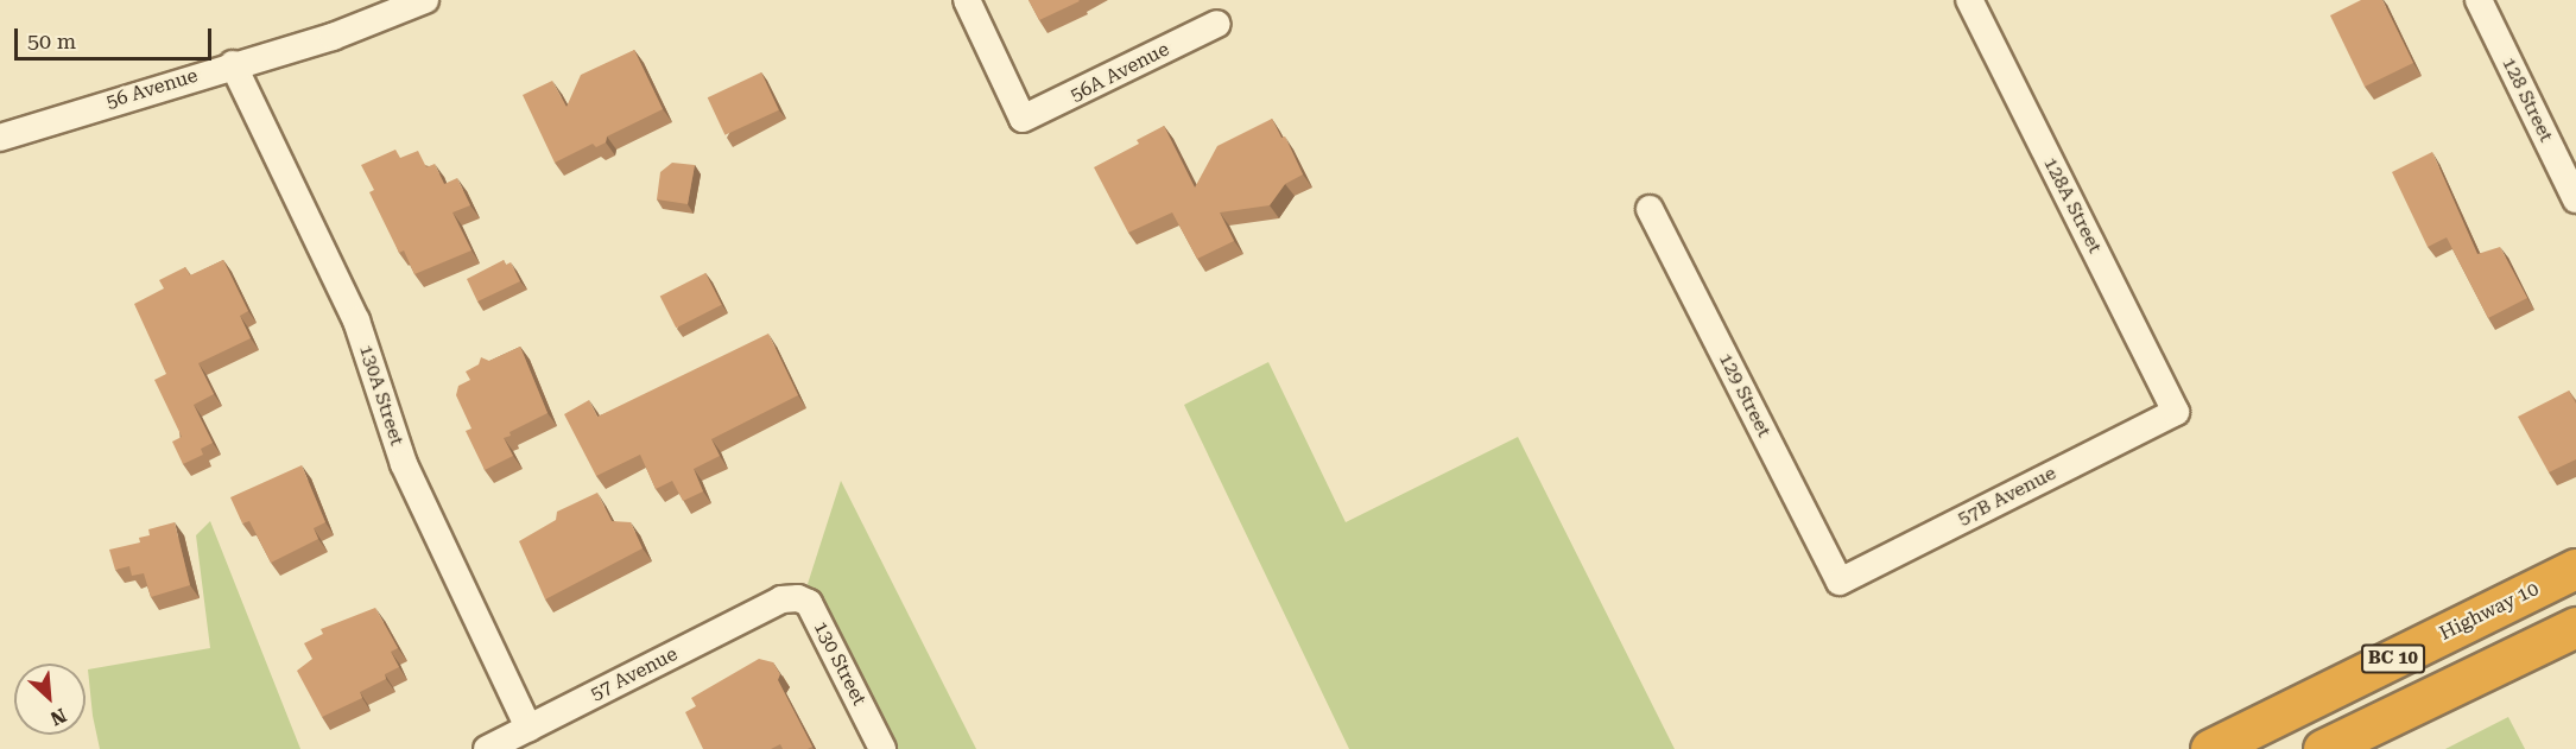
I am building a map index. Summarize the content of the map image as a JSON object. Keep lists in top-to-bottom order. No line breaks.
{"streets":{"highway":["Highway 10","BC 10"],"street":["56A Avenue","56 Avenue","128 Street","128A Street","130A Street","129 Street","57B Avenue","130 Street","57 Avenue"]},"crossings":[["56 Avenue","130A Street"],["128A Street","57B Avenue"],["130A Street","57 Avenue"],["129 Street","57B Avenue"],["130 Street","57 Avenue"]],"scale_bar":"50 m","north":"bottom right"}
